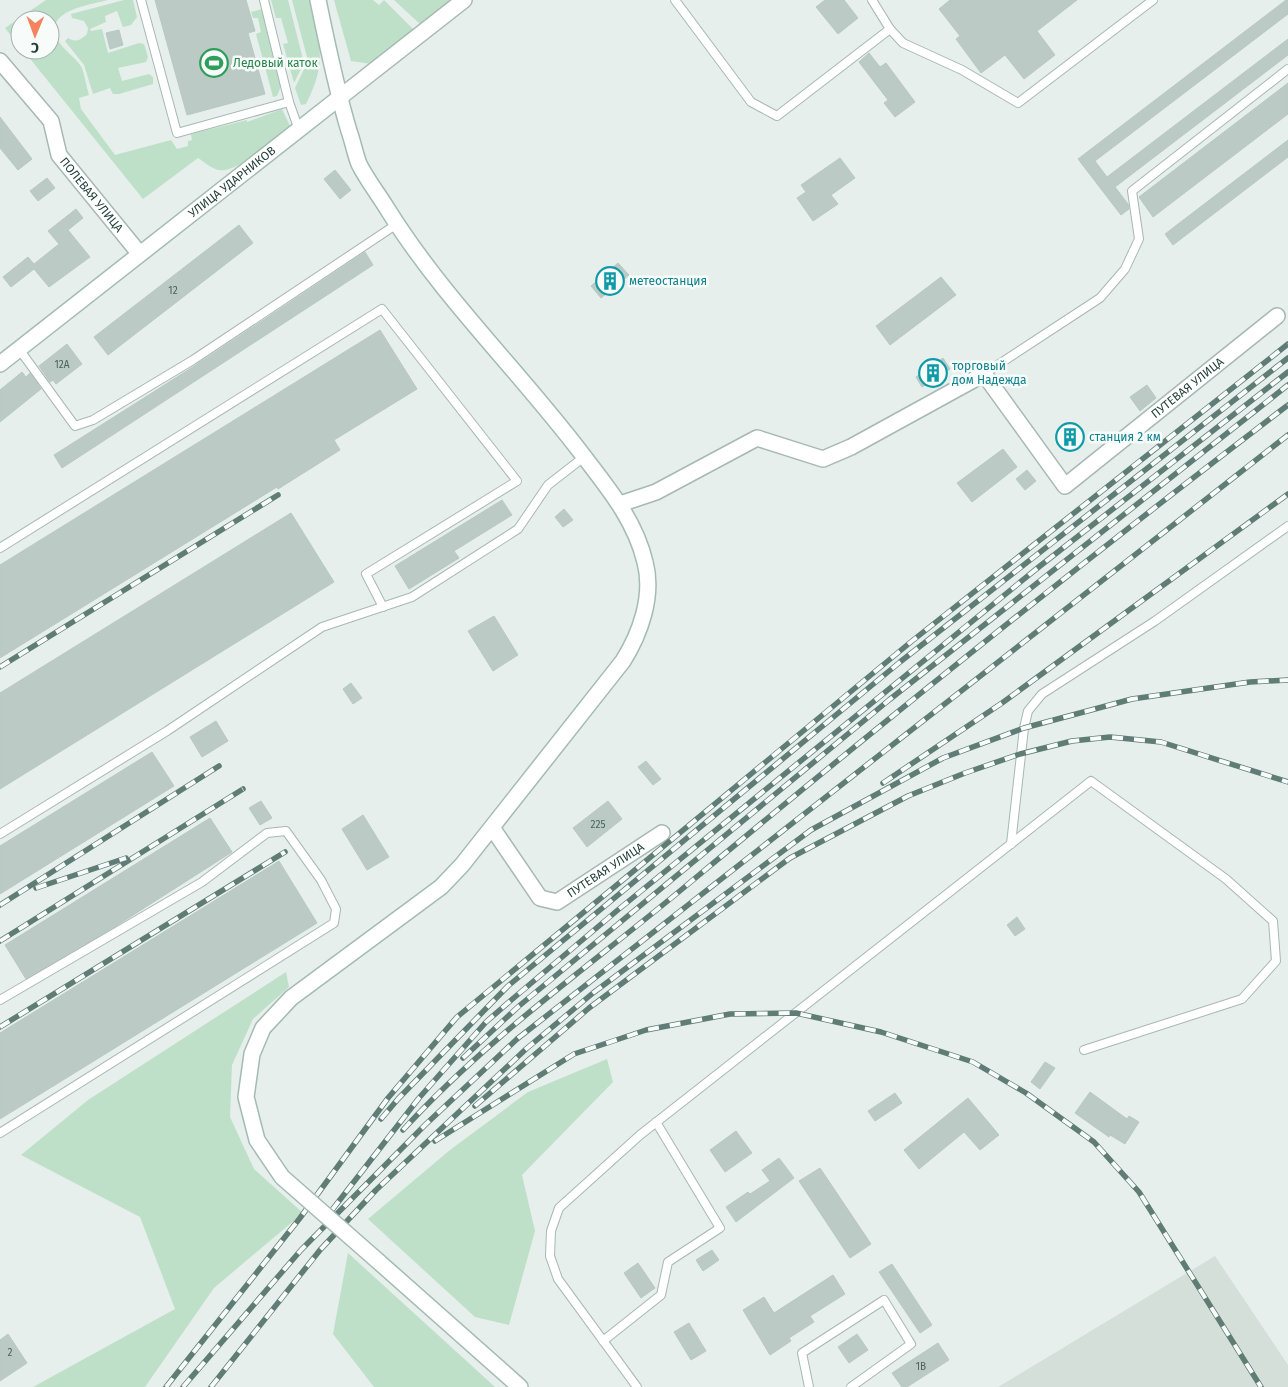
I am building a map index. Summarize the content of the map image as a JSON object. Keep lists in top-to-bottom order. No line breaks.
{"streets":{"main road":["УЛИЦА УДАРНИКОВ","ПОЛЕВАЯ УЛИЦА","ПУТЕВАЯ УЛИЦА"]},"crossings":[["УЛИЦА УДАРНИКОВ","ПОЛЕВАЯ УЛИЦА"]],"places":{"sports":["Ледовый каток"],"building":["метеостанция","торговый дом Надежда","станция 2 км"]},"house_numbers":["12","12А","225","2","1В"],"north":"bottom"}
